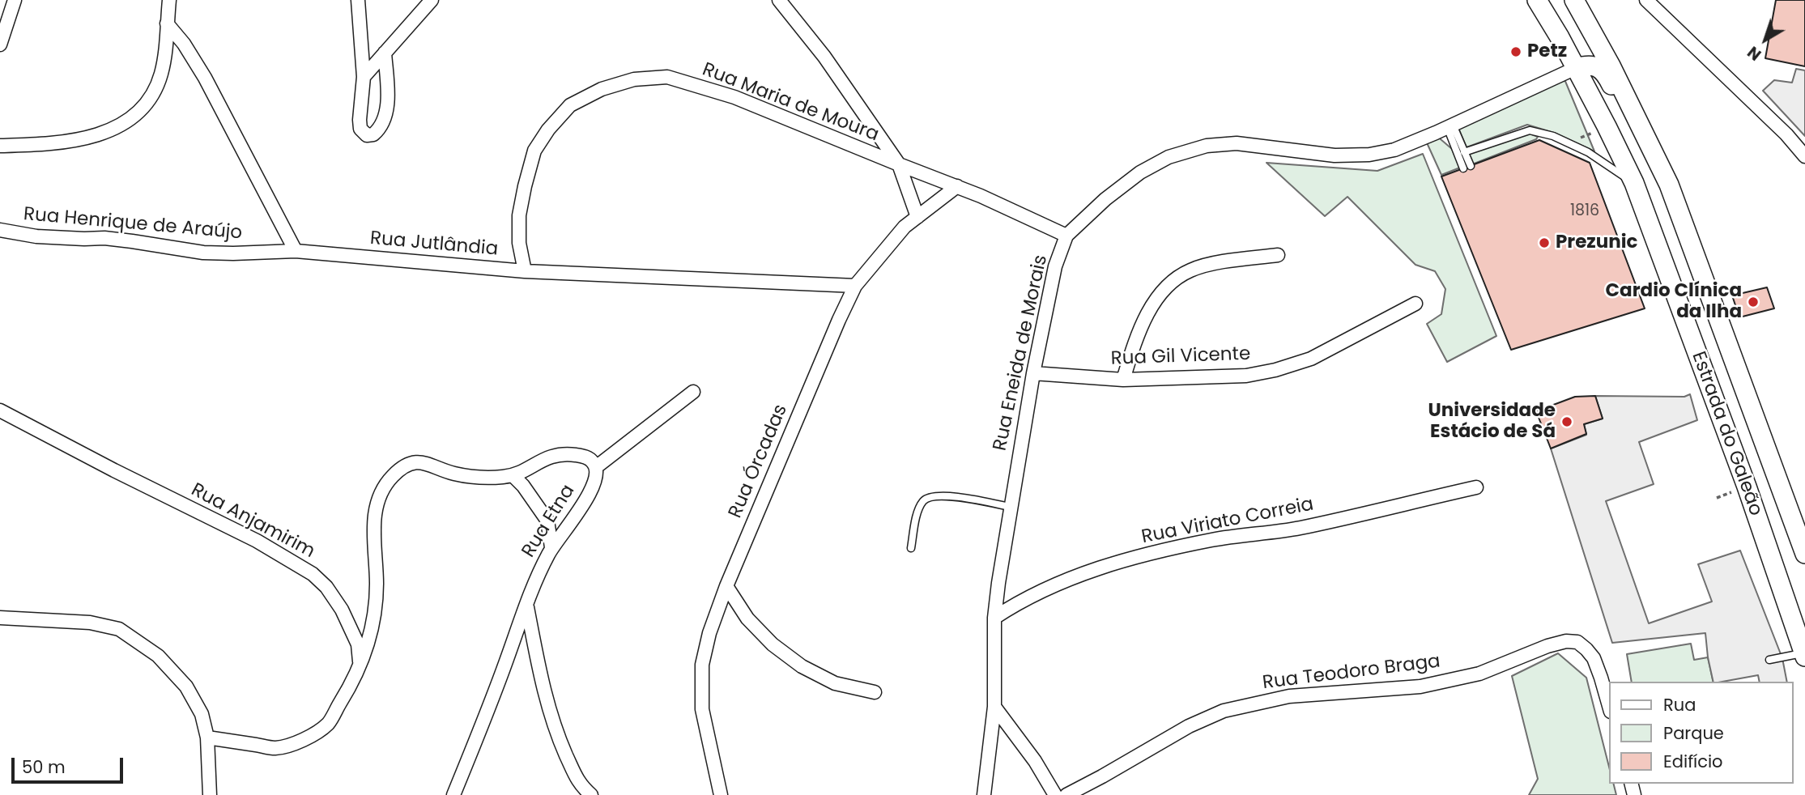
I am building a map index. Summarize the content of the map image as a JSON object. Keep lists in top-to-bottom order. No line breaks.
{"streets":{"main road":["Estrada do Galeão"],"street":["Rua Maria de Moura","Rua Henrique de Araújo","Rua Jutlândia","Rua Eneida de Morais","Rua Gil Vicente","Rua Órcadas","Rua Anjamirim","Rua Etna","Rua Viriato Correia","Rua Teodoro Braga"]},"crossings":[["Rua Maria de Moura","Rua Jutlândia"],["Rua Maria de Moura","Rua Eneida de Morais"],["Rua Maria de Moura","Rua Órcadas"],["Rua Henrique de Araújo","Rua Jutlândia"],["Rua Jutlândia","Rua Órcadas"],["Rua Eneida de Morais","Rua Gil Vicente"],["Rua Eneida de Morais","Estrada do Galeão"],["Rua Eneida de Morais","Rua Viriato Correia"],["Rua Anjamirim","Rua Etna"]],"places":["Petz","Prezunic","Cardio Clínica da Ilha","Universidade Estácio de Sá"],"house_numbers":["1816"],"legend":["Rua","Parque","Edifício"],"scale_bar":"50 m","north":"bottom left"}
